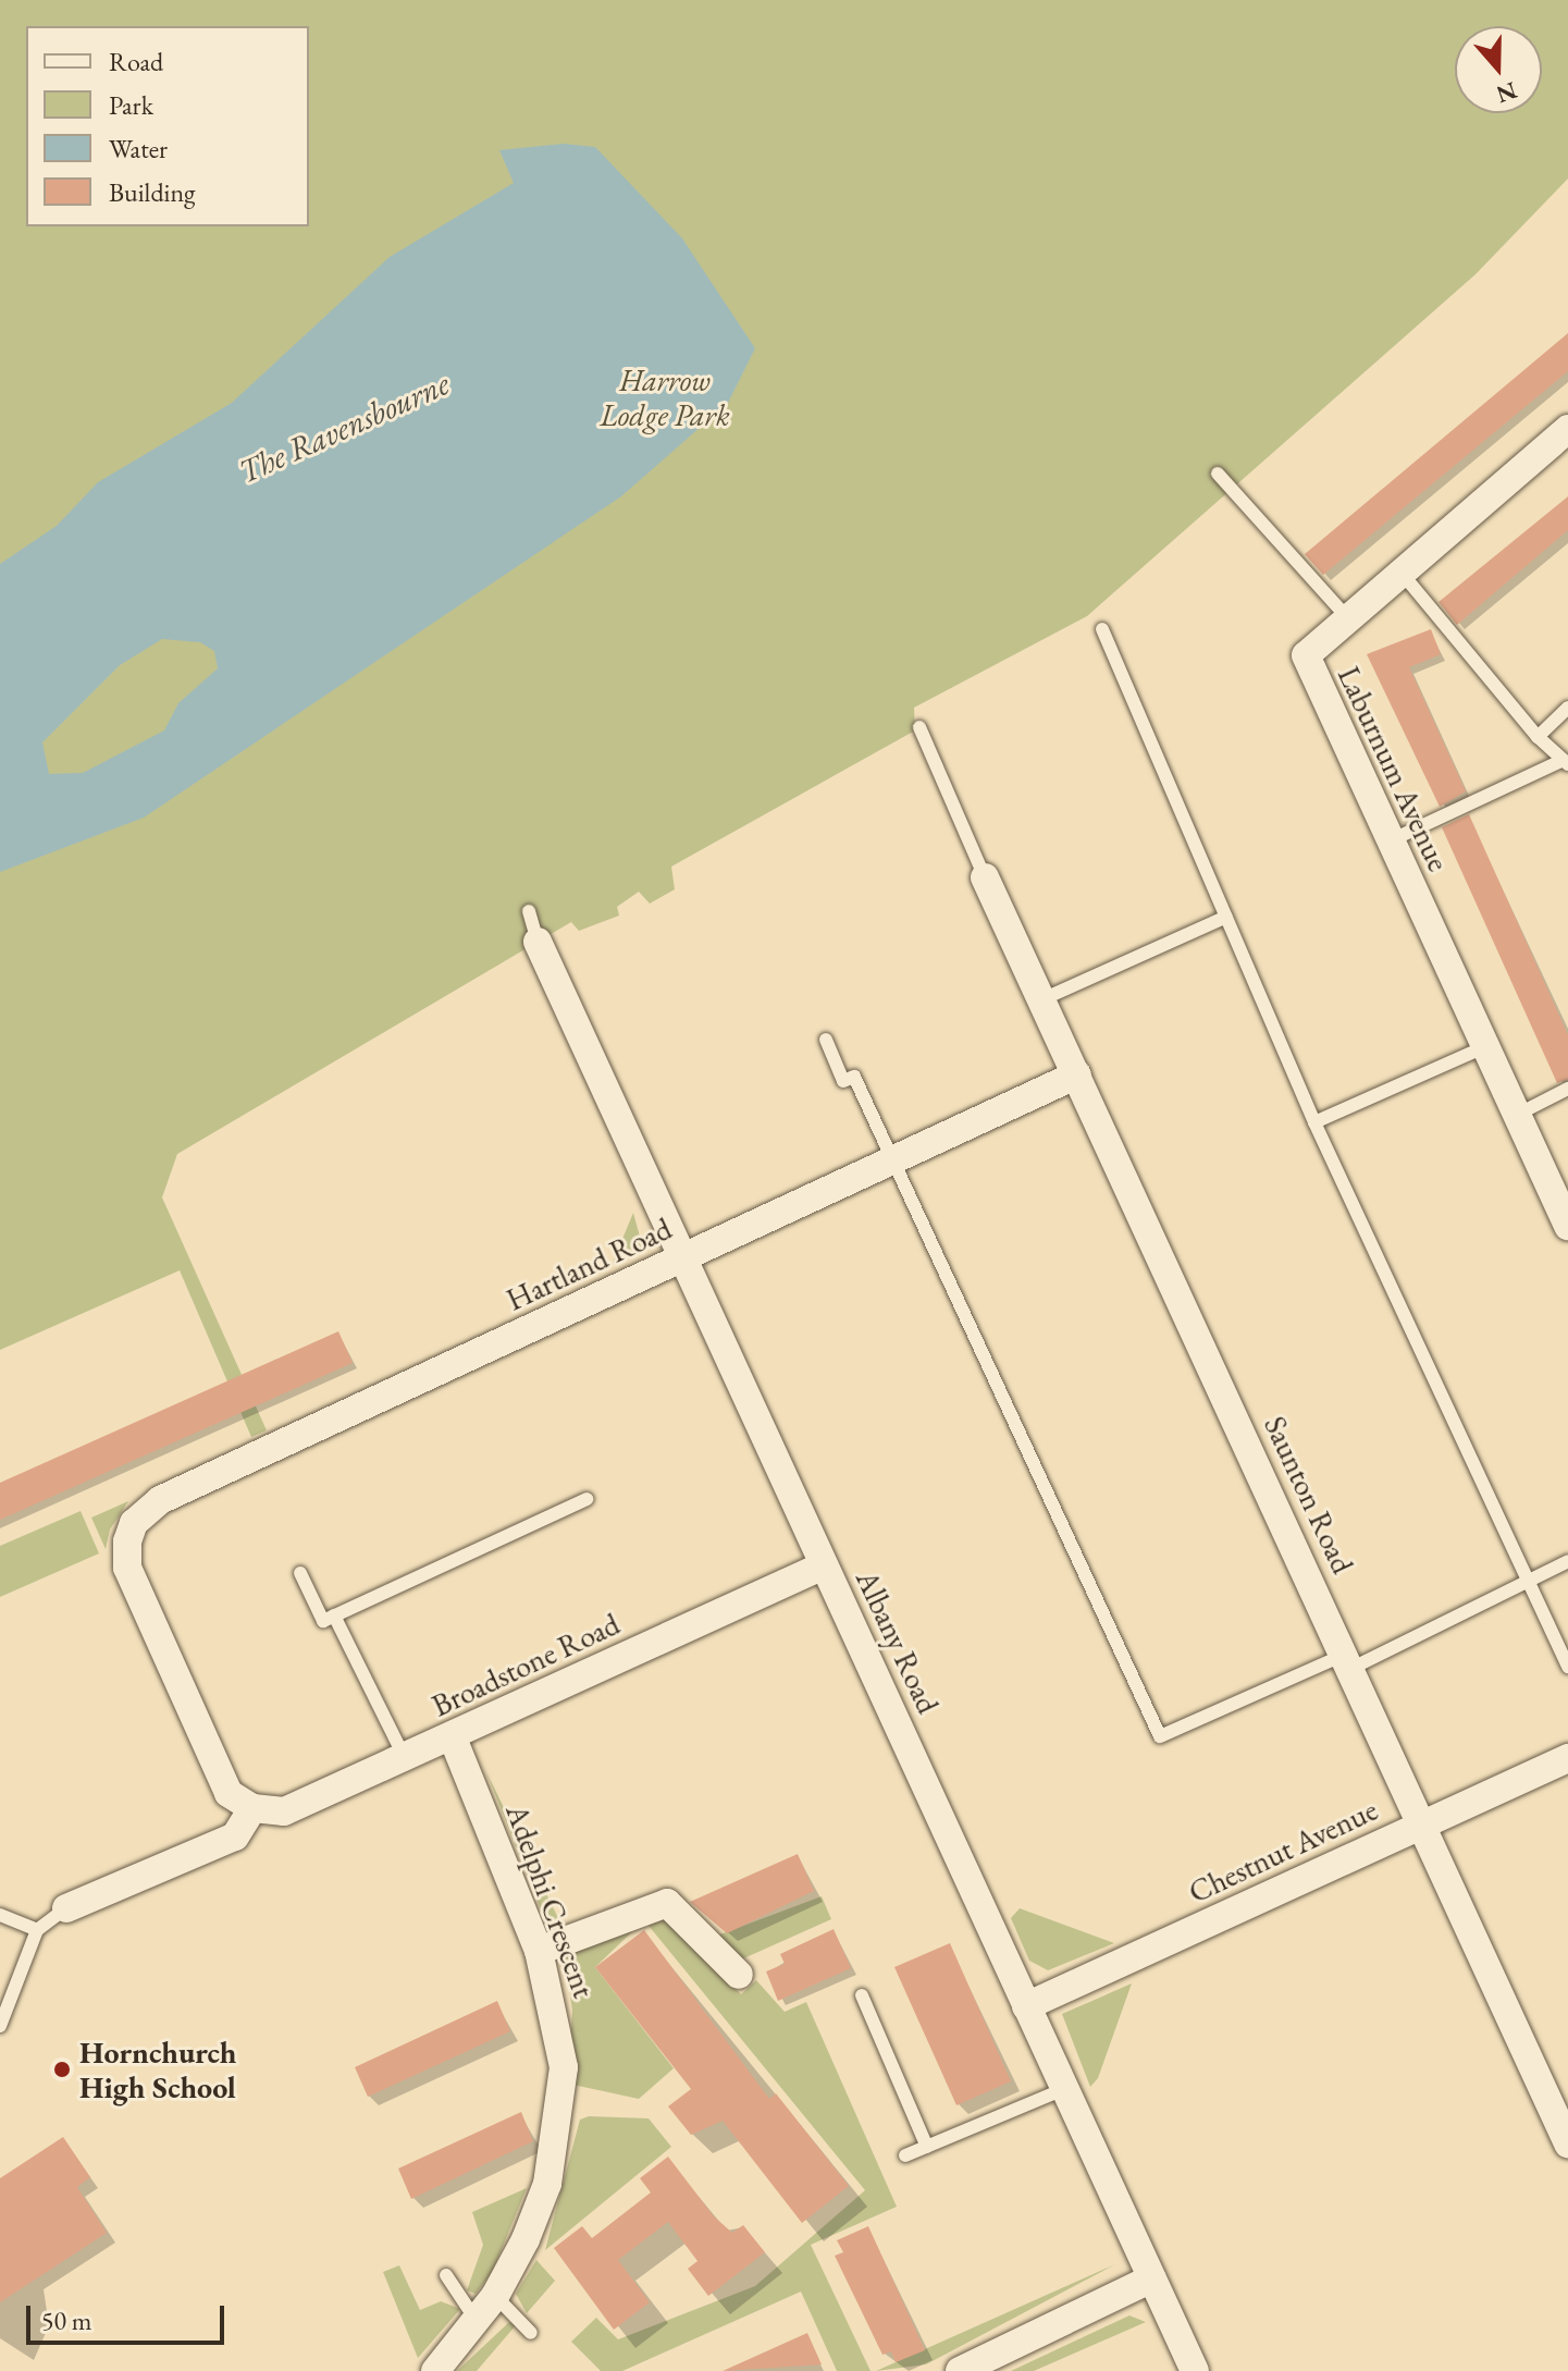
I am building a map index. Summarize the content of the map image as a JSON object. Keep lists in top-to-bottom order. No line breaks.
{"streets":{"street":["Laburnum Avenue","Hartland Road","Saunton Road","Albany Road","Broadstone Road","Chestnut Avenue","Adelphi Crescent"]},"crossings":[["Hartland Road","Saunton Road"],["Hartland Road","Albany Road"],["Hartland Road","Broadstone Road"],["Saunton Road","Chestnut Avenue"],["Albany Road","Broadstone Road"],["Albany Road","Chestnut Avenue"],["Broadstone Road","Adelphi Crescent"]],"water":["The Ravensbourne"],"parks":["Harrow Lodge Park"],"places":["Hornchurch High School"],"legend":["Road","Park","Water","Building"],"scale_bar":"50 m","north":"bottom"}
